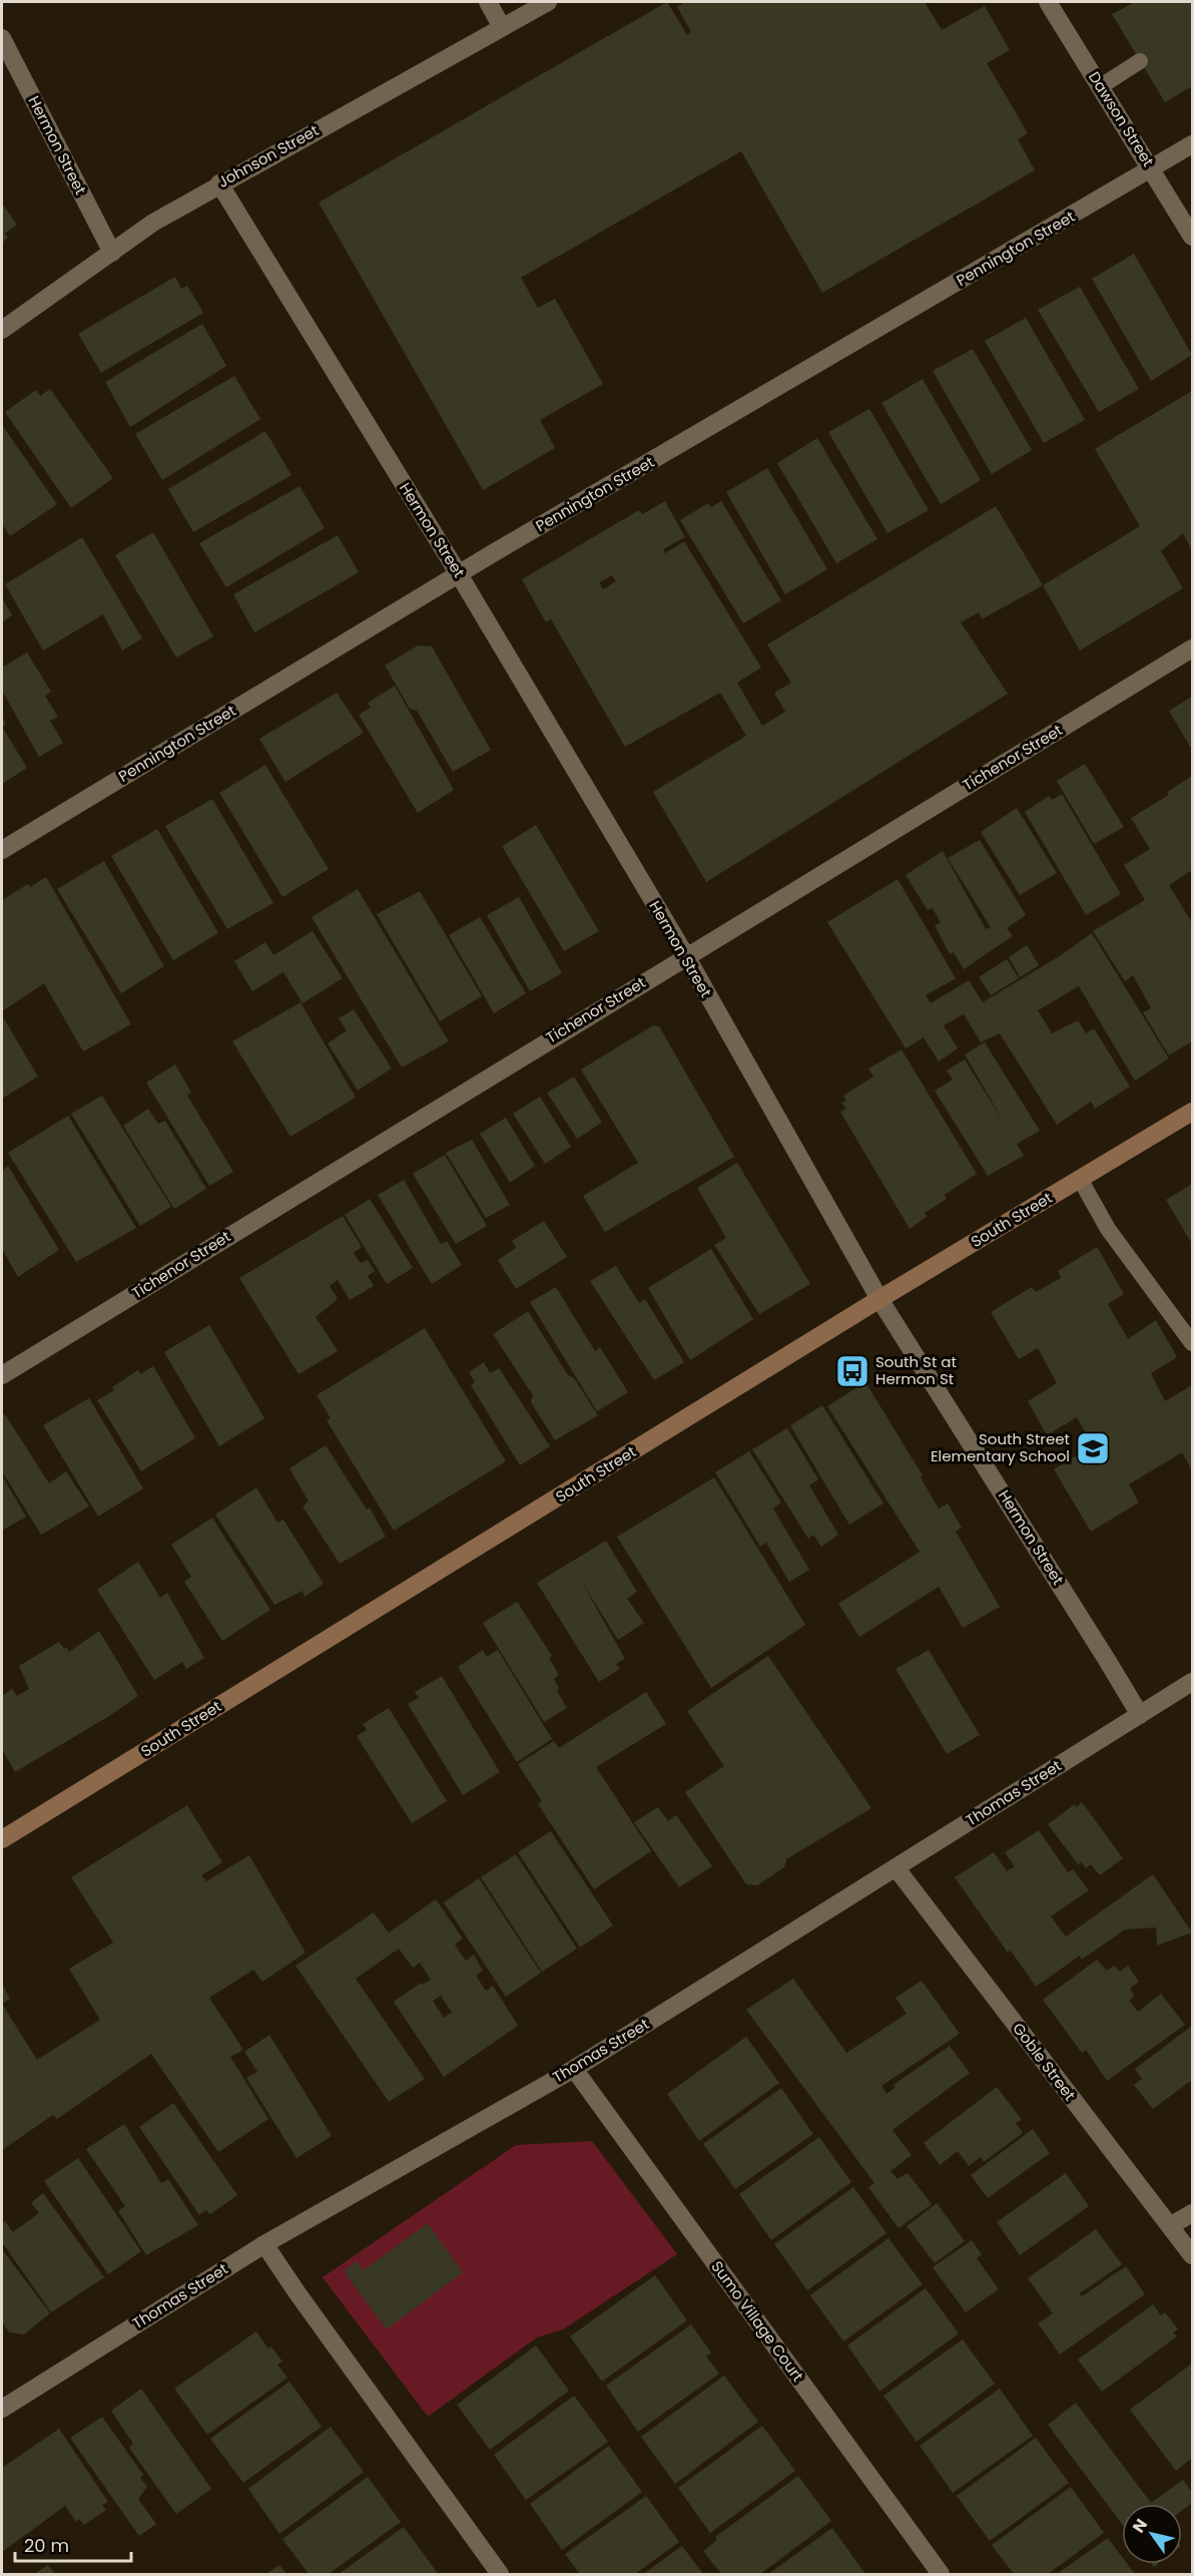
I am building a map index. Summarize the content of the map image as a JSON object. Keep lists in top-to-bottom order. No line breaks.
{"streets":{"main road":["South Street"],"street":["Dawson Street","Hermon Street","Johnson Street","Pennington Street","Tichenor Street","Thomas Street","Goble Street","Sumo Village Court"]},"crossings":[["Dawson Street","Pennington Street"],["Hermon Street","Johnson Street"],["Hermon Street","Pennington Street"],["Hermon Street","Tichenor Street"],["Hermon Street","South Street"],["Hermon Street","Thomas Street"],["Thomas Street","Goble Street"],["Thomas Street","Sumo Village Court"]],"places":{"bus stop":["South St at Hermon St"],"school or university":["South Street Elementary School"]},"scale_bar":"20 m","north":"top left"}
